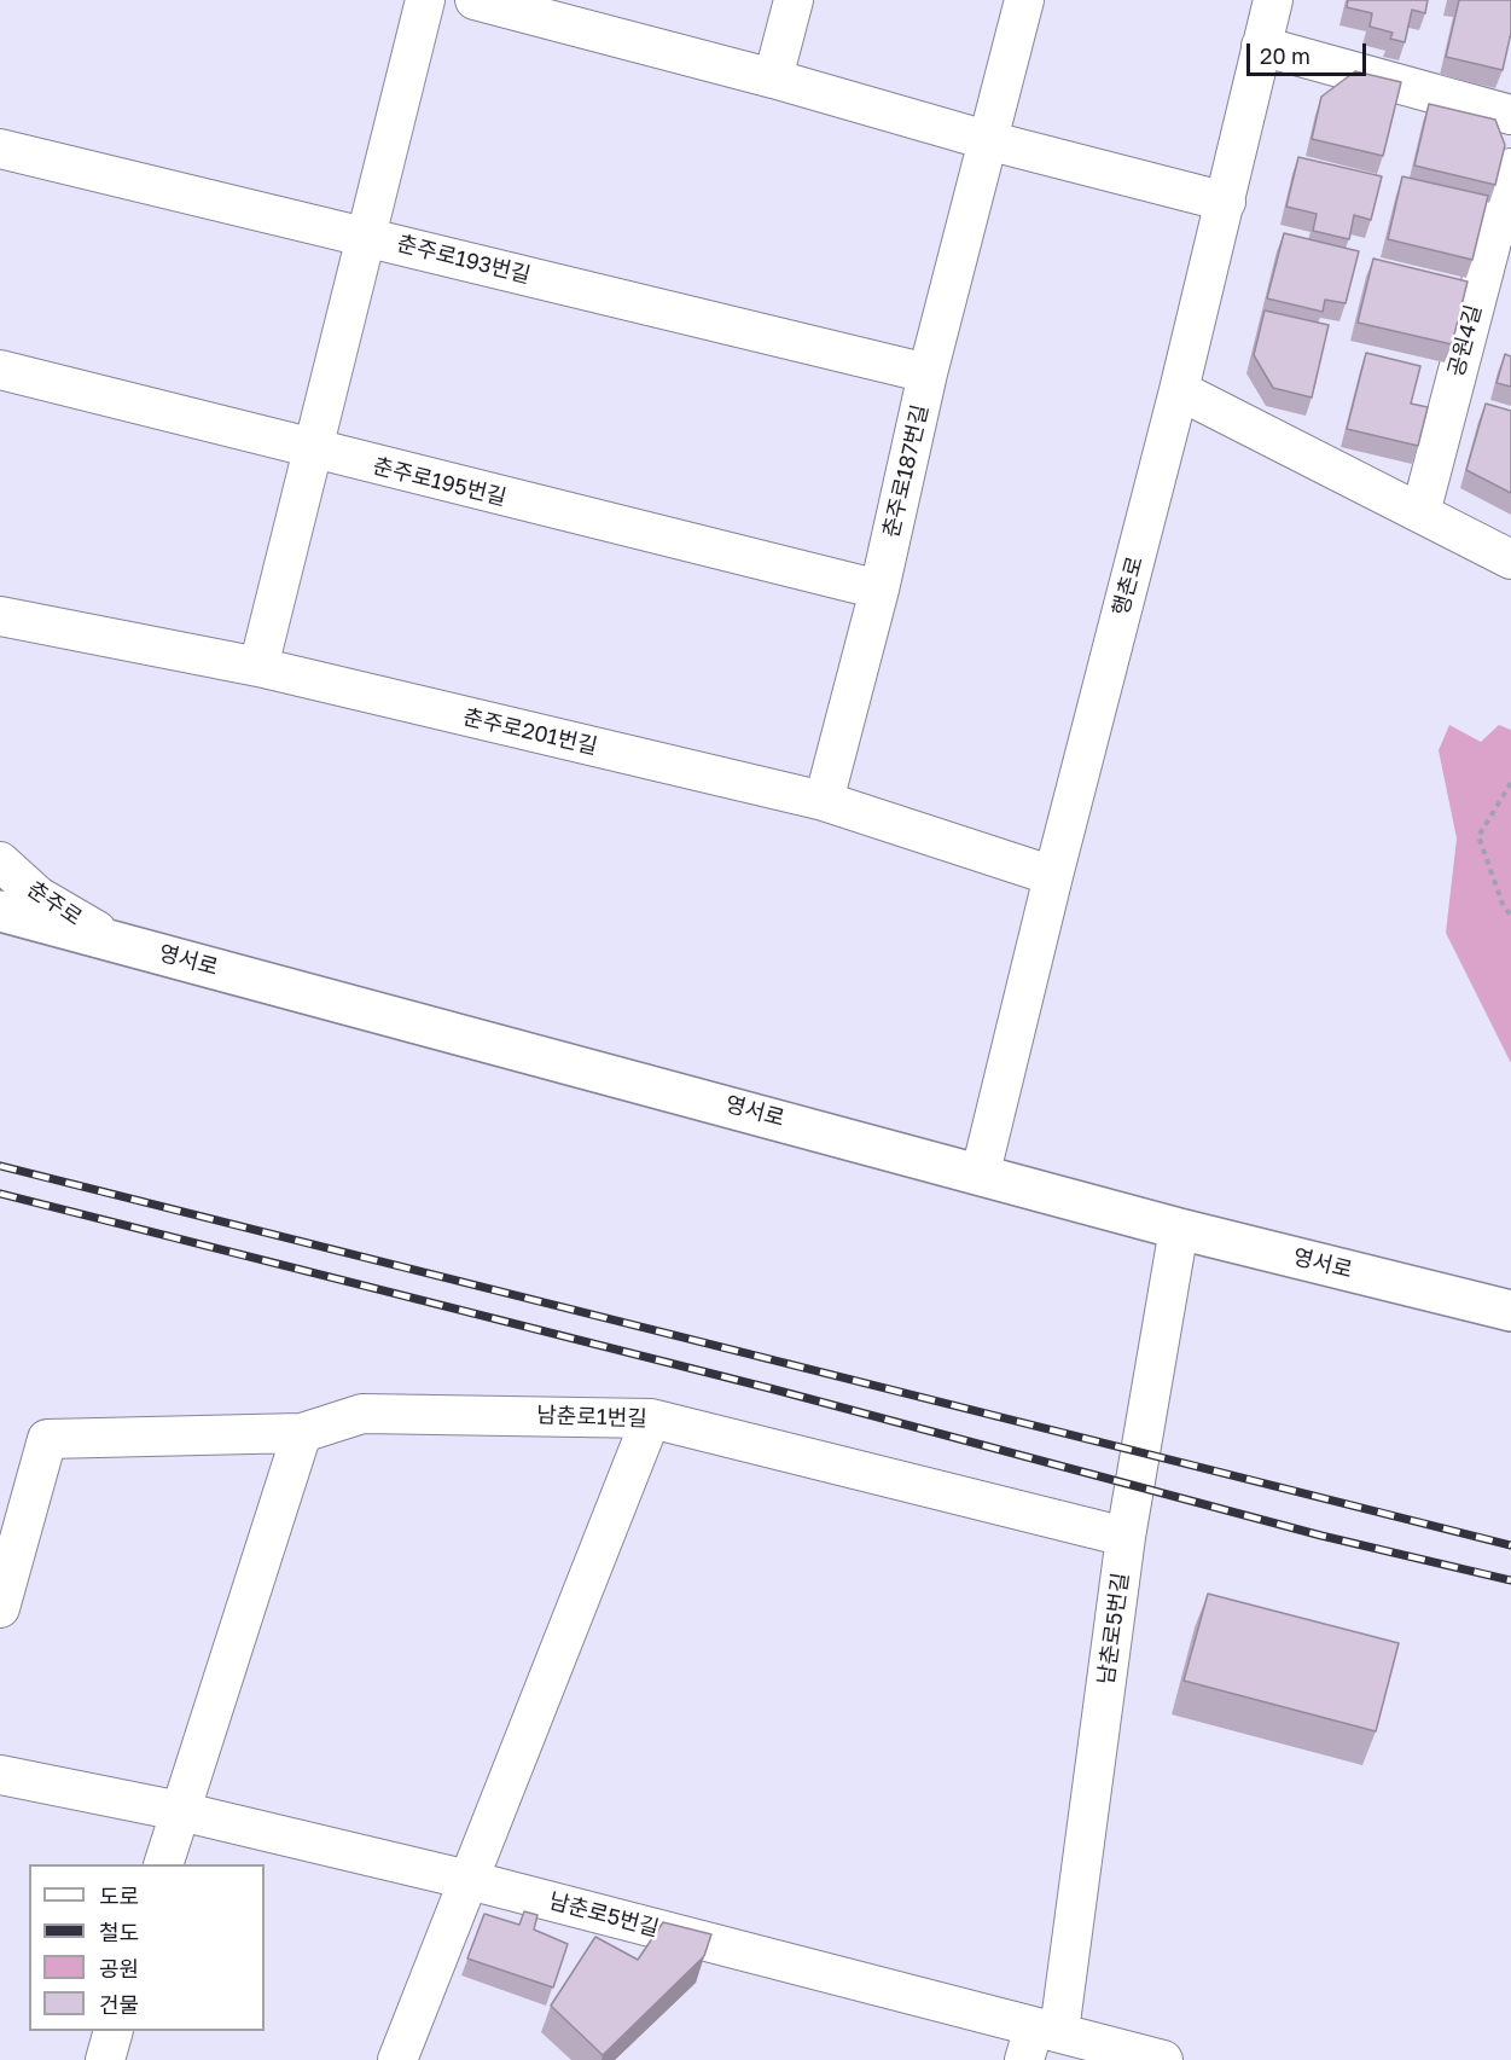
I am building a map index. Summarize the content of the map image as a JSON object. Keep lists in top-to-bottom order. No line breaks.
{"streets":{"street":["춘주로193번길","공원4길","춘주로187번길","춘주로195번길","행촌로","춘주로201번길","춘주로","영서로","남춘로1번길","남춘로5번길"]},"crossings":[["춘주로193번길","춘주로187번길"],["춘주로187번길","춘주로195번길"],["춘주로187번길","춘주로201번길"],["행촌로","춘주로201번길"],["행촌로","영서로"],["춘주로","영서로"],["영서로","남춘로5번길"],["남춘로1번길","남춘로5번길"]],"legend":["도로","철도","공원","건물"],"scale_bar":"20 m"}
